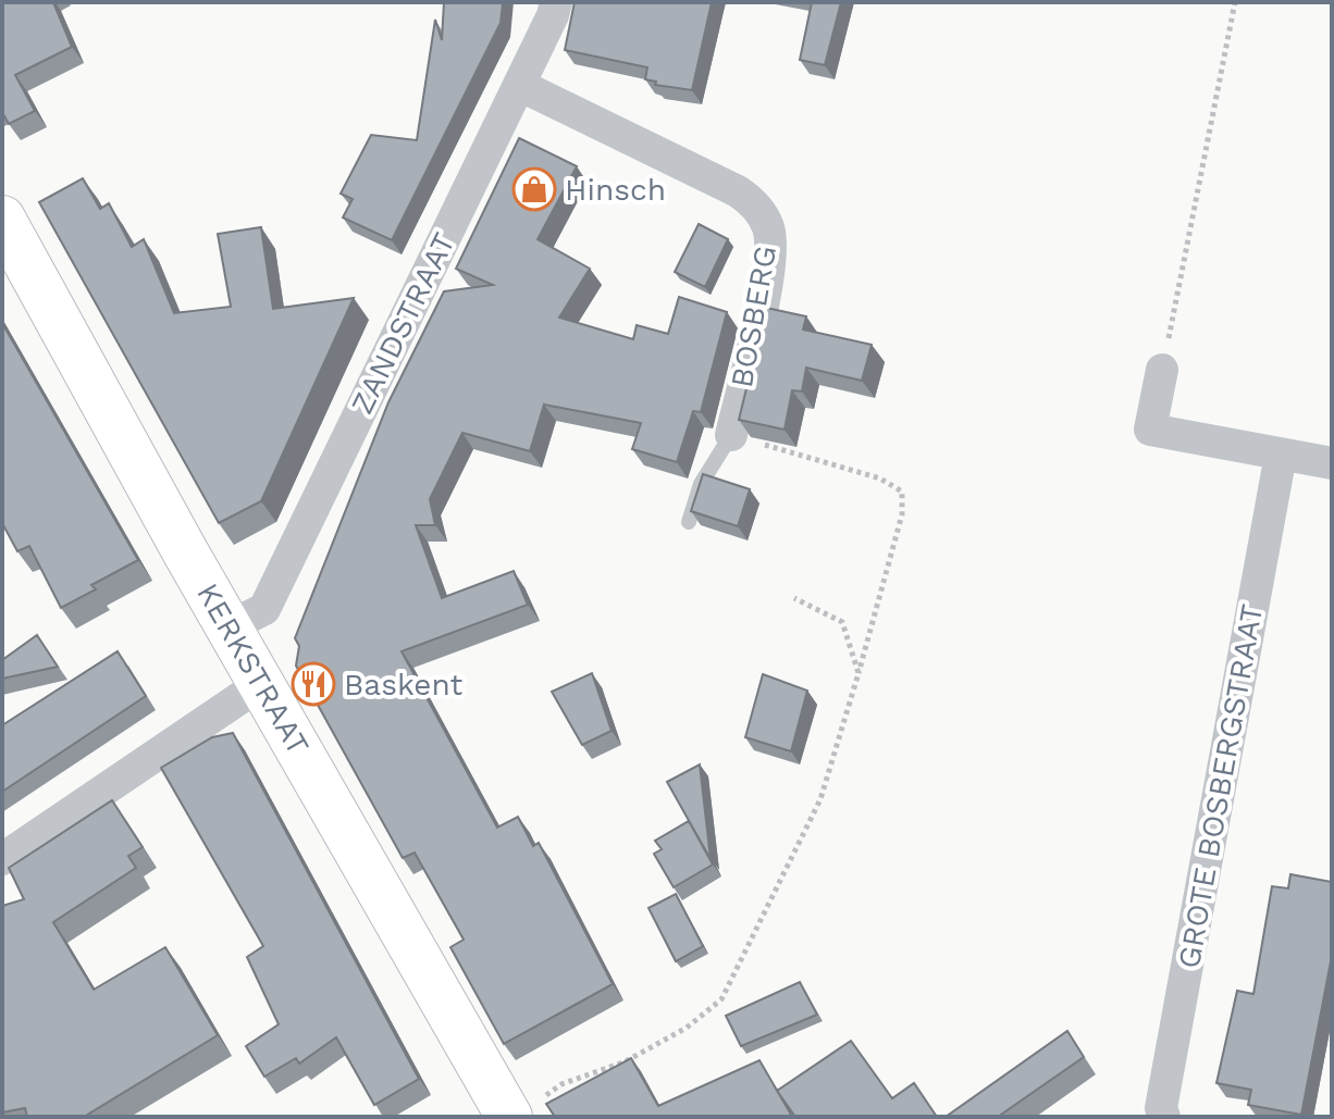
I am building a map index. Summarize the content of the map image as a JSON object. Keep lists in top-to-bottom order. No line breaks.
{"streets":{"main road":["KERKSTRAAT"],"street":["BOSBERG","ZANDSTRAAT","GROTE BOSBERGSTRAAT"]},"crossings":[["BOSBERG","ZANDSTRAAT"],["ZANDSTRAAT","KERKSTRAAT"]],"places":{"shop":["Hinsch"],"restaurant":["Baskent"]}}
